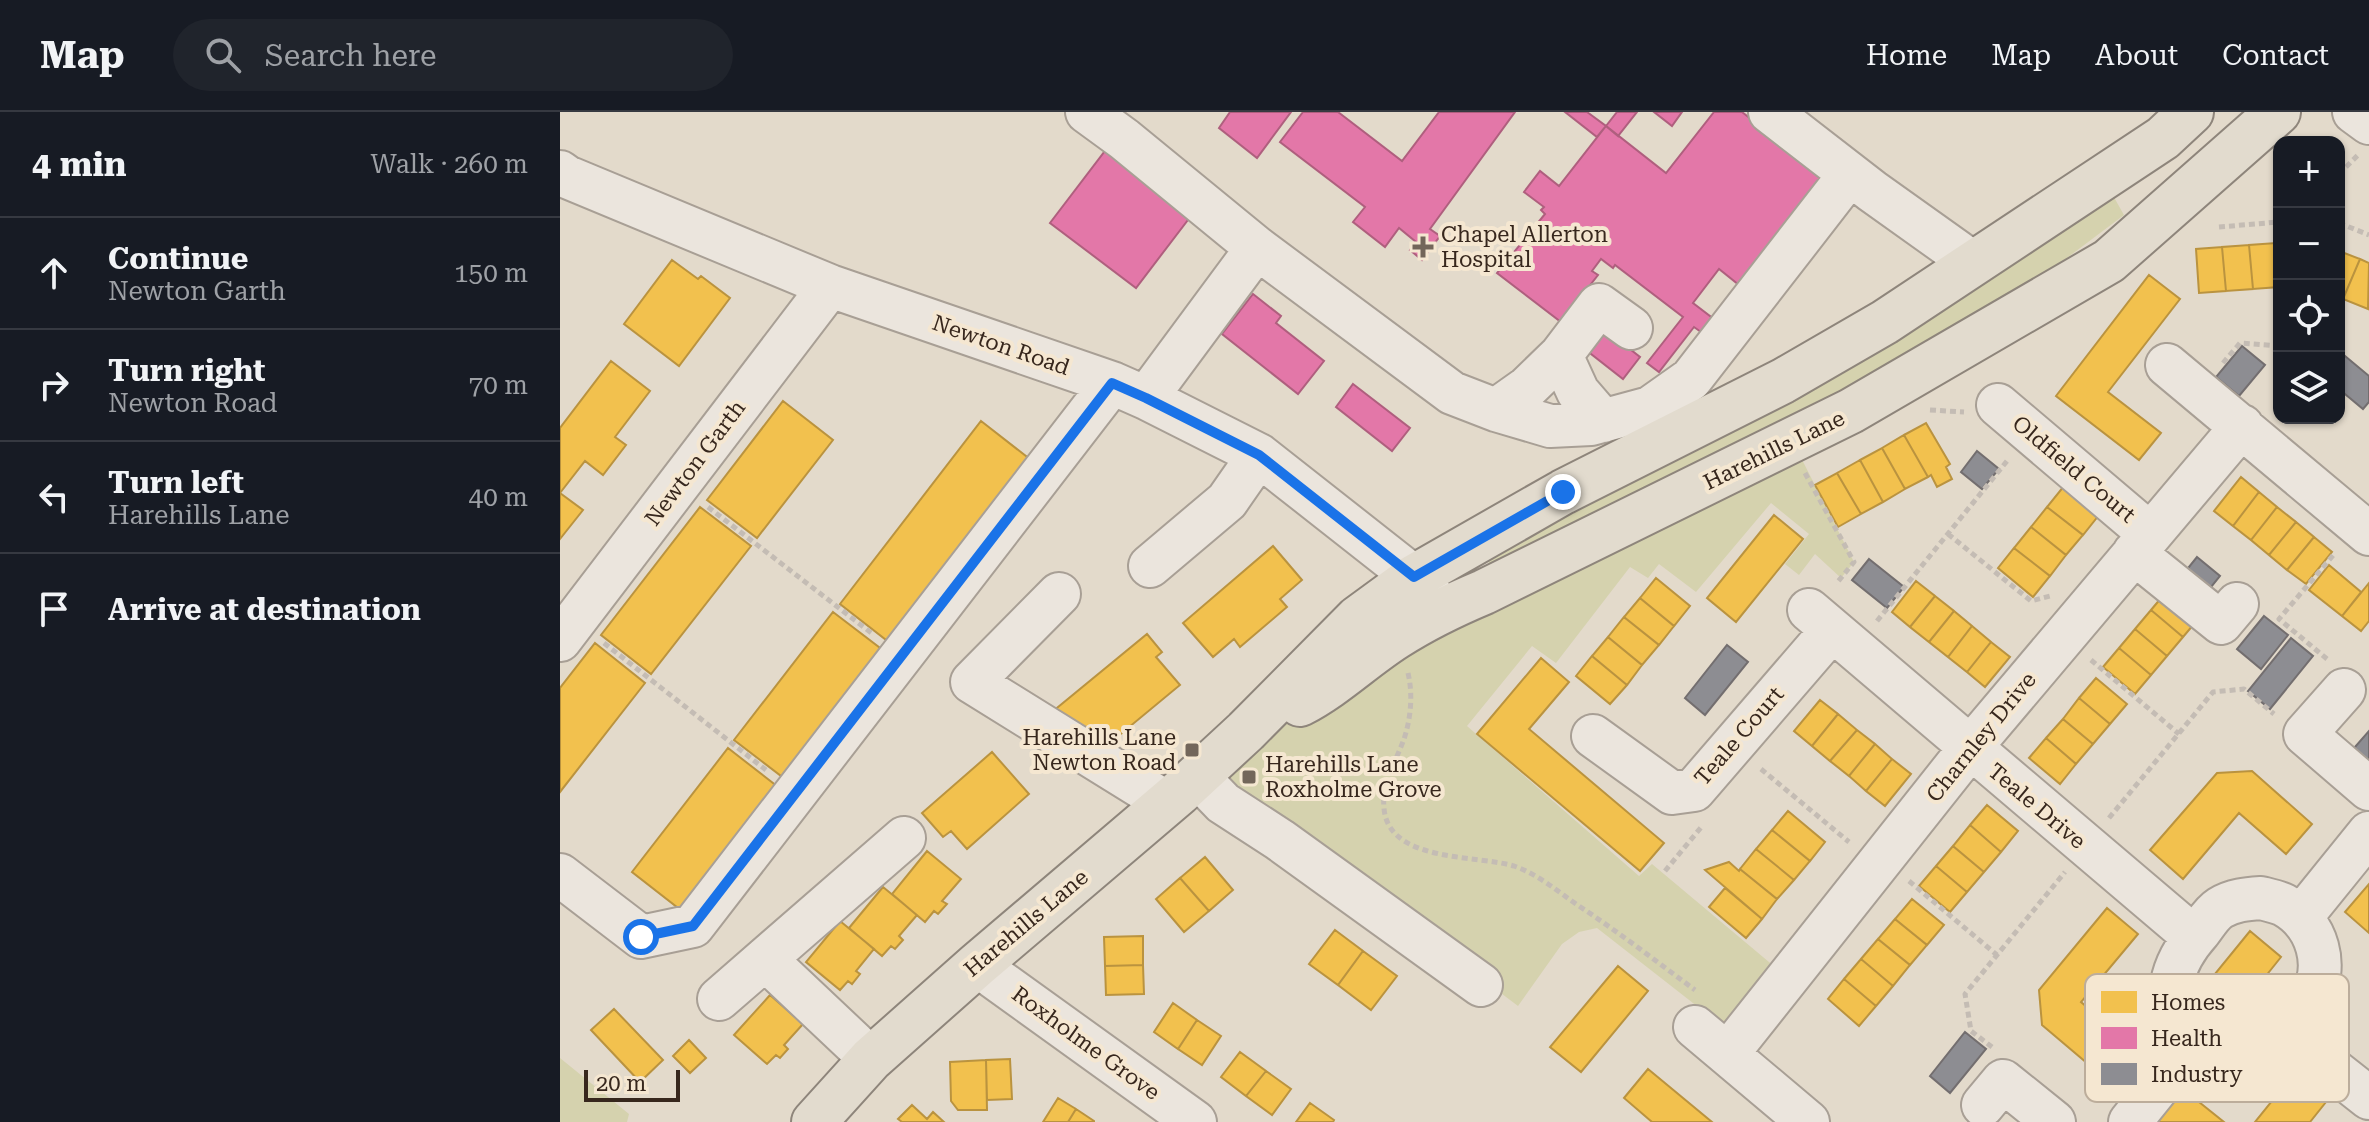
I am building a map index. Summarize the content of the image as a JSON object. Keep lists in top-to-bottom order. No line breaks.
{"streets":{"main road":["Harehills Lane"],"street":["Newton Road","Newton Garth","Oldfield Court","Teale Court","Charnley Drive","Teale Drive","Roxholme Grove"]},"crossings":[["Newton Road","Harehills Lane"],["Newton Road","Newton Garth"],["Harehills Lane","Roxholme Grove"],["Oldfield Court","Charnley Drive"],["Teale Court","Teale Drive"],["Charnley Drive","Teale Drive"]],"places":{"health":["Chapel Allerton Hospital"],"transit":["Harehills Lane Newton Road","Harehills Lane Roxholme Grove"]},"legend":["Homes","Health","Industry"],"scale_bar":"20 m","page":{"header":"Map","search":"Search here","nav":["Home","Map","About","Contact"],"heading":["4 min","Walk · 260 m"],"map_buttons":["+","−"],"list":[["Continue","Newton Garth","150 m"],["Turn right","Newton Road","70 m"],["Turn left","Harehills Lane","40 m"],"Arrive at destination"],"scale":"20 m"}}
